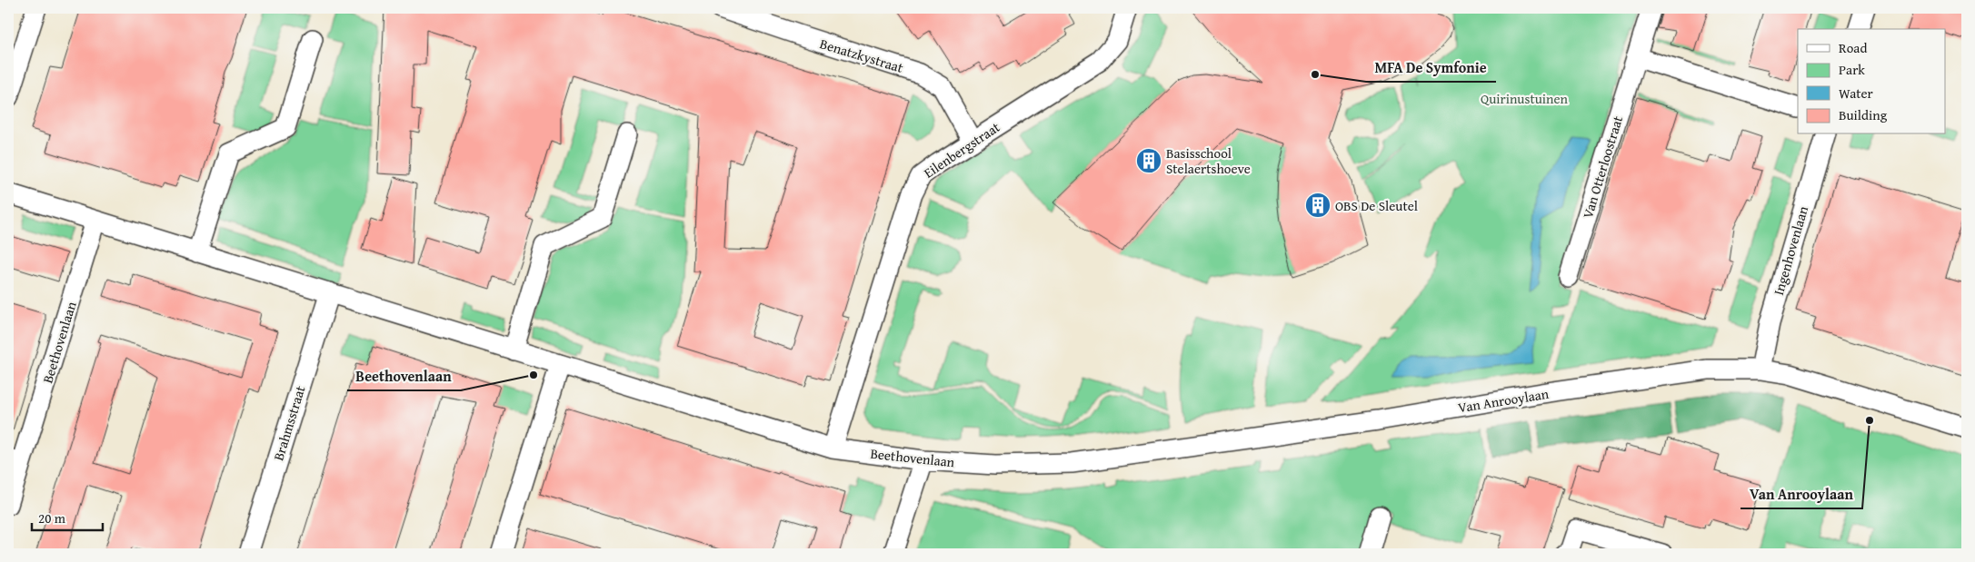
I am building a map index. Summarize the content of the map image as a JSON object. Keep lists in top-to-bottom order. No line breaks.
{"streets":{"street":["Benatzkystraat","Eilenbergstraat","Van Otterloostraat","Ingenhovenlaan","Beethovenlaan","Van Anrooylaan","Brahmsstraat"]},"crossings":[["Benatzkystraat","Eilenbergstraat"],["Eilenbergstraat","Beethovenlaan"],["Ingenhovenlaan","Van Anrooylaan"],["Beethovenlaan","Van Anrooylaan"],["Beethovenlaan","Brahmsstraat"]],"parks":["Quirinustuinen"],"places":{"other":["MFA De Symfonie","Beethovenlaan","Van Anrooylaan"],"building":["Basisschool Stelaertshoeve","OBS De Sleutel"]},"legend":["Road","Park","Water","Building"],"scale_bar":"20 m"}
